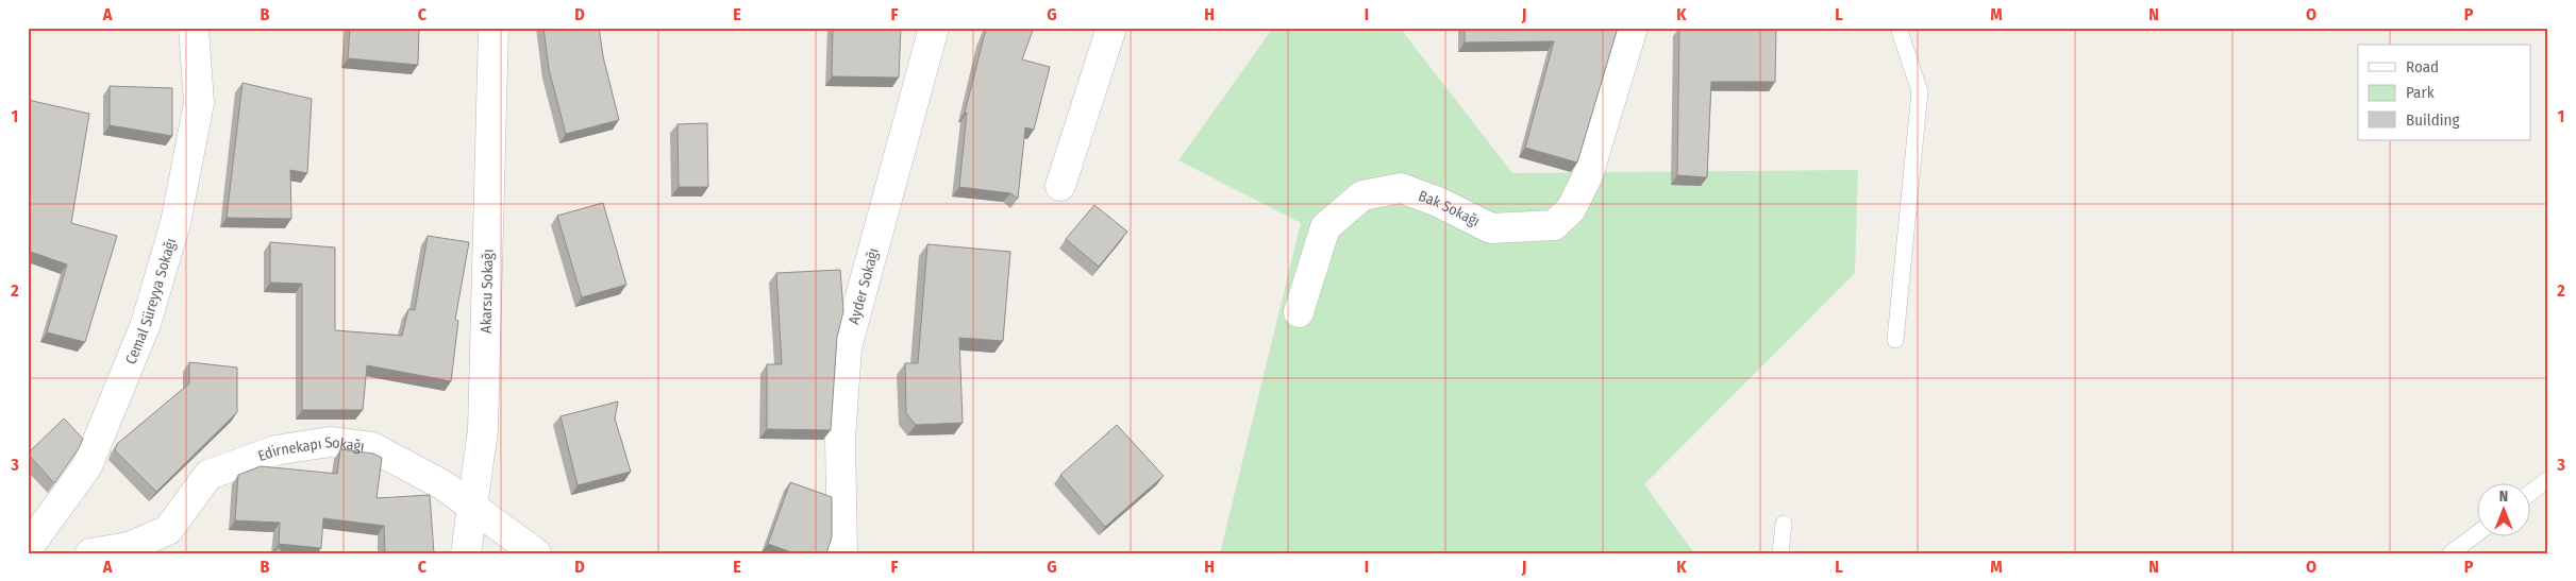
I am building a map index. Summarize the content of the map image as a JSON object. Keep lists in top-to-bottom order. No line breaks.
{"streets":{"street":["Bak Sokağı","Ayder Sokağı","Akarsu Sokağı","Cemal Süreyya Sokağı","Edirnekapı Sokağı"]},"crossings":[["Akarsu Sokağı","Edirnekapı Sokağı"]],"legend":["Road","Park","Building"],"north":"top","grid":{"columns":["A","B","C","D","E","F","G","H","I","J","K","L","M","N","O","P"],"rows":["1","2","3"]}}
